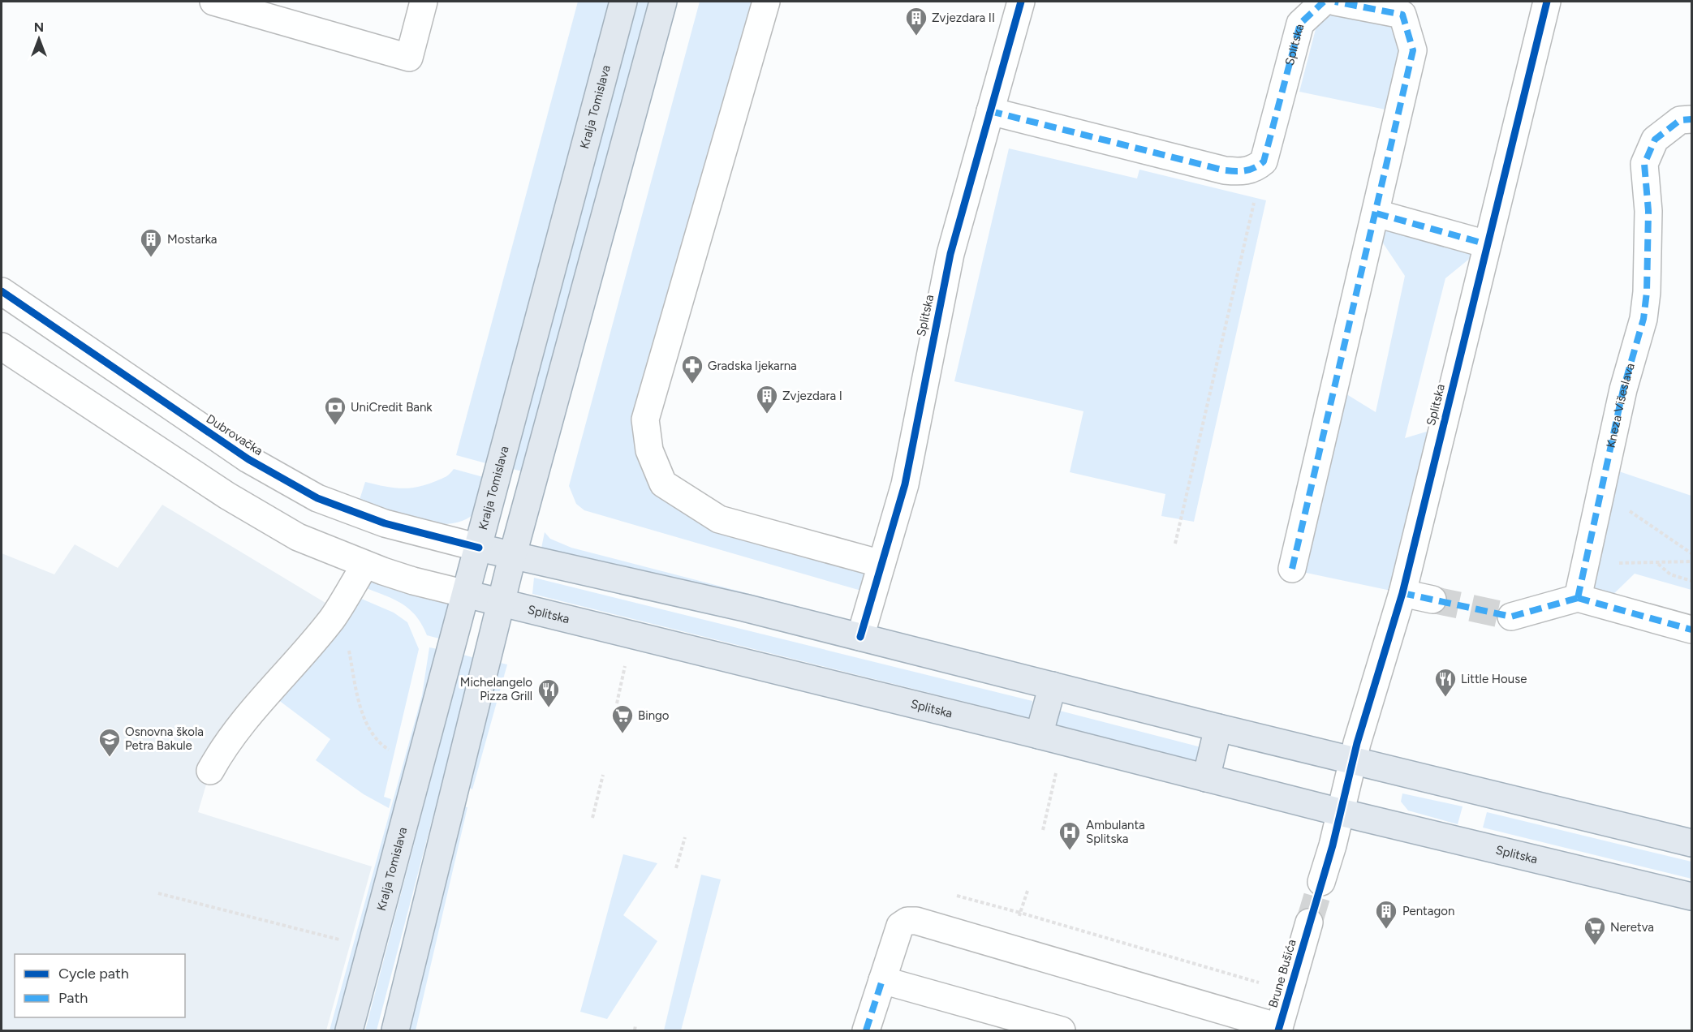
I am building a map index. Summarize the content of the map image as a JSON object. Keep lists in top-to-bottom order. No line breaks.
{"streets":{"main road":["Splitska","Kralja Tomislava"],"street":["Kneza Višeslava","Dubrovačka","Brune Bušića"]},"crossings":[["Splitska","Kralja Tomislava"],["Kralja Tomislava","Dubrovačka"]],"places":{"building":["Zvjezdara II","Mostarka","Zvjezdara I","Pentagon"],"pharmacy":["Gradska ljekarna"],"bank":["UniCredit Bank"],"restaurant":["Little House","Michelangelo Pizza Grill"],"supermarket":["Bingo","Neretva"],"school or university":["Osnovna škola Petra Bakule"],"hospital":["Ambulanta Splitska"]},"legend":["Cycle path","Path"],"north":"top"}
